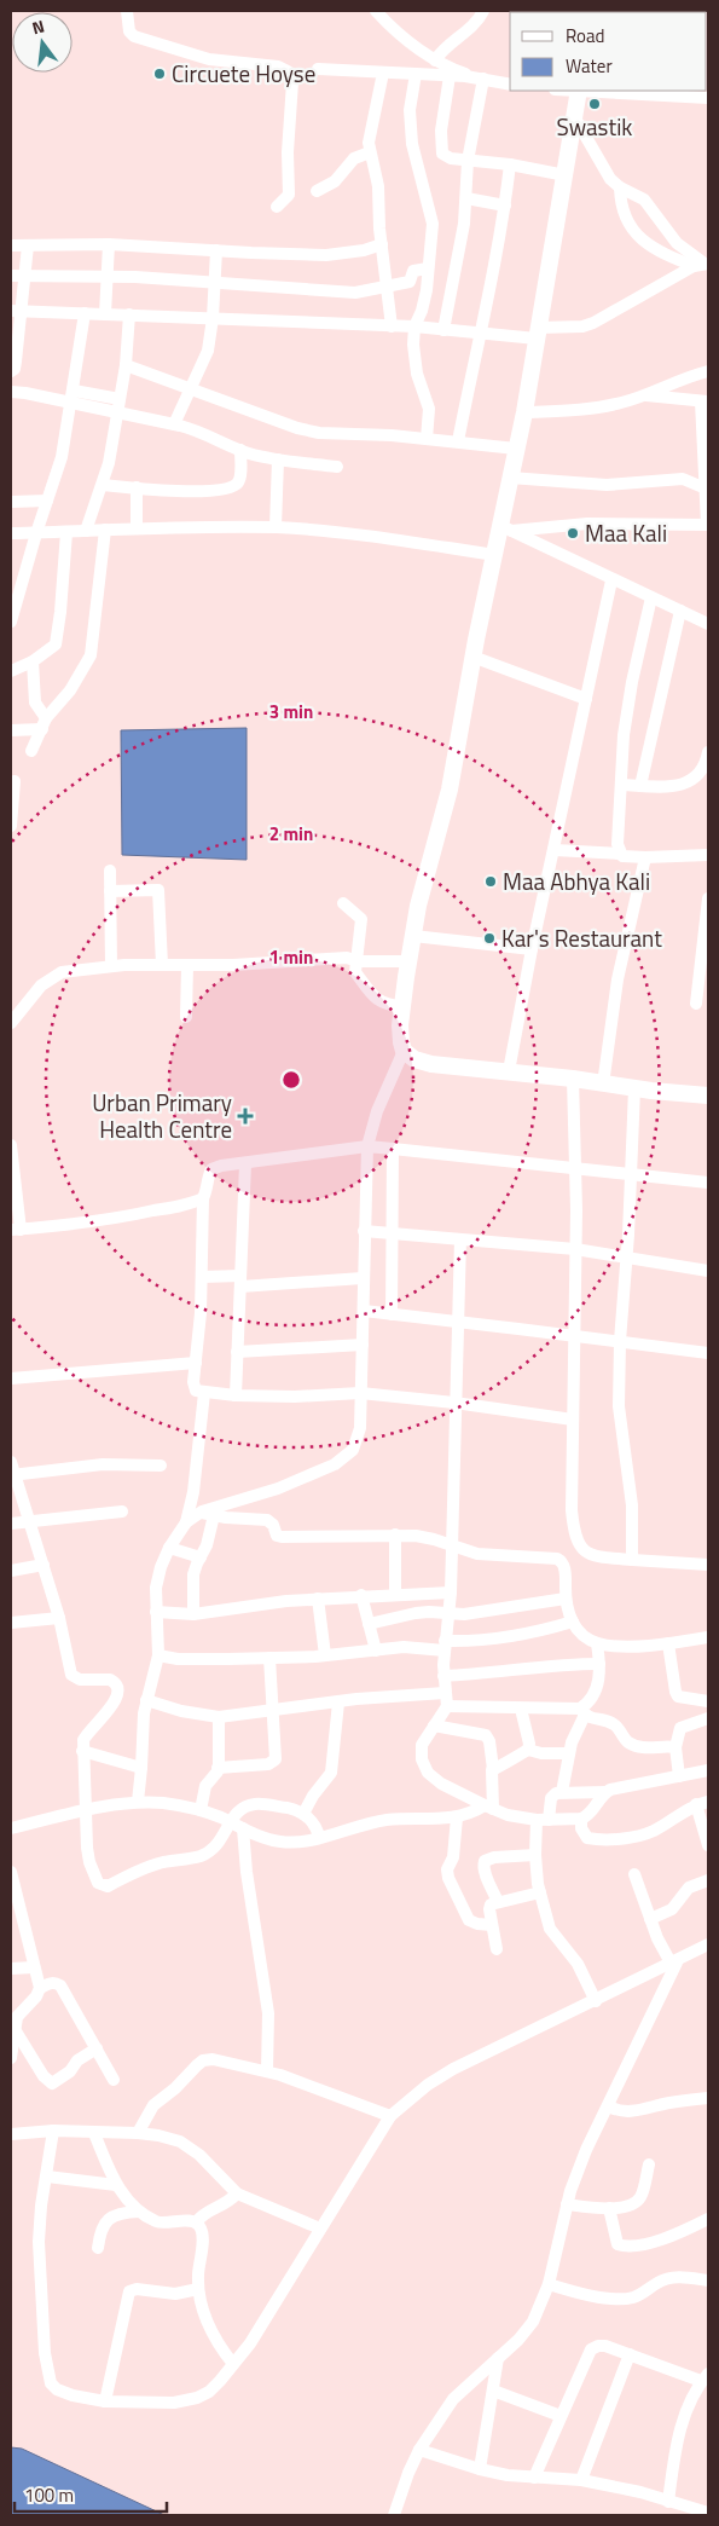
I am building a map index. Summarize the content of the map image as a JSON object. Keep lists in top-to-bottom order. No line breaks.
{"places":{"other":["Circuete Hoyse","Swastik","Maa Kali","Maa Abhya Kali","Kar's Restaurant"],"health":["Urban Primary Health Centre"]},"legend":["Road","Water"],"scale_bar":"100 m","north":"top","rings":["3 min","2 min","1 min"]}
